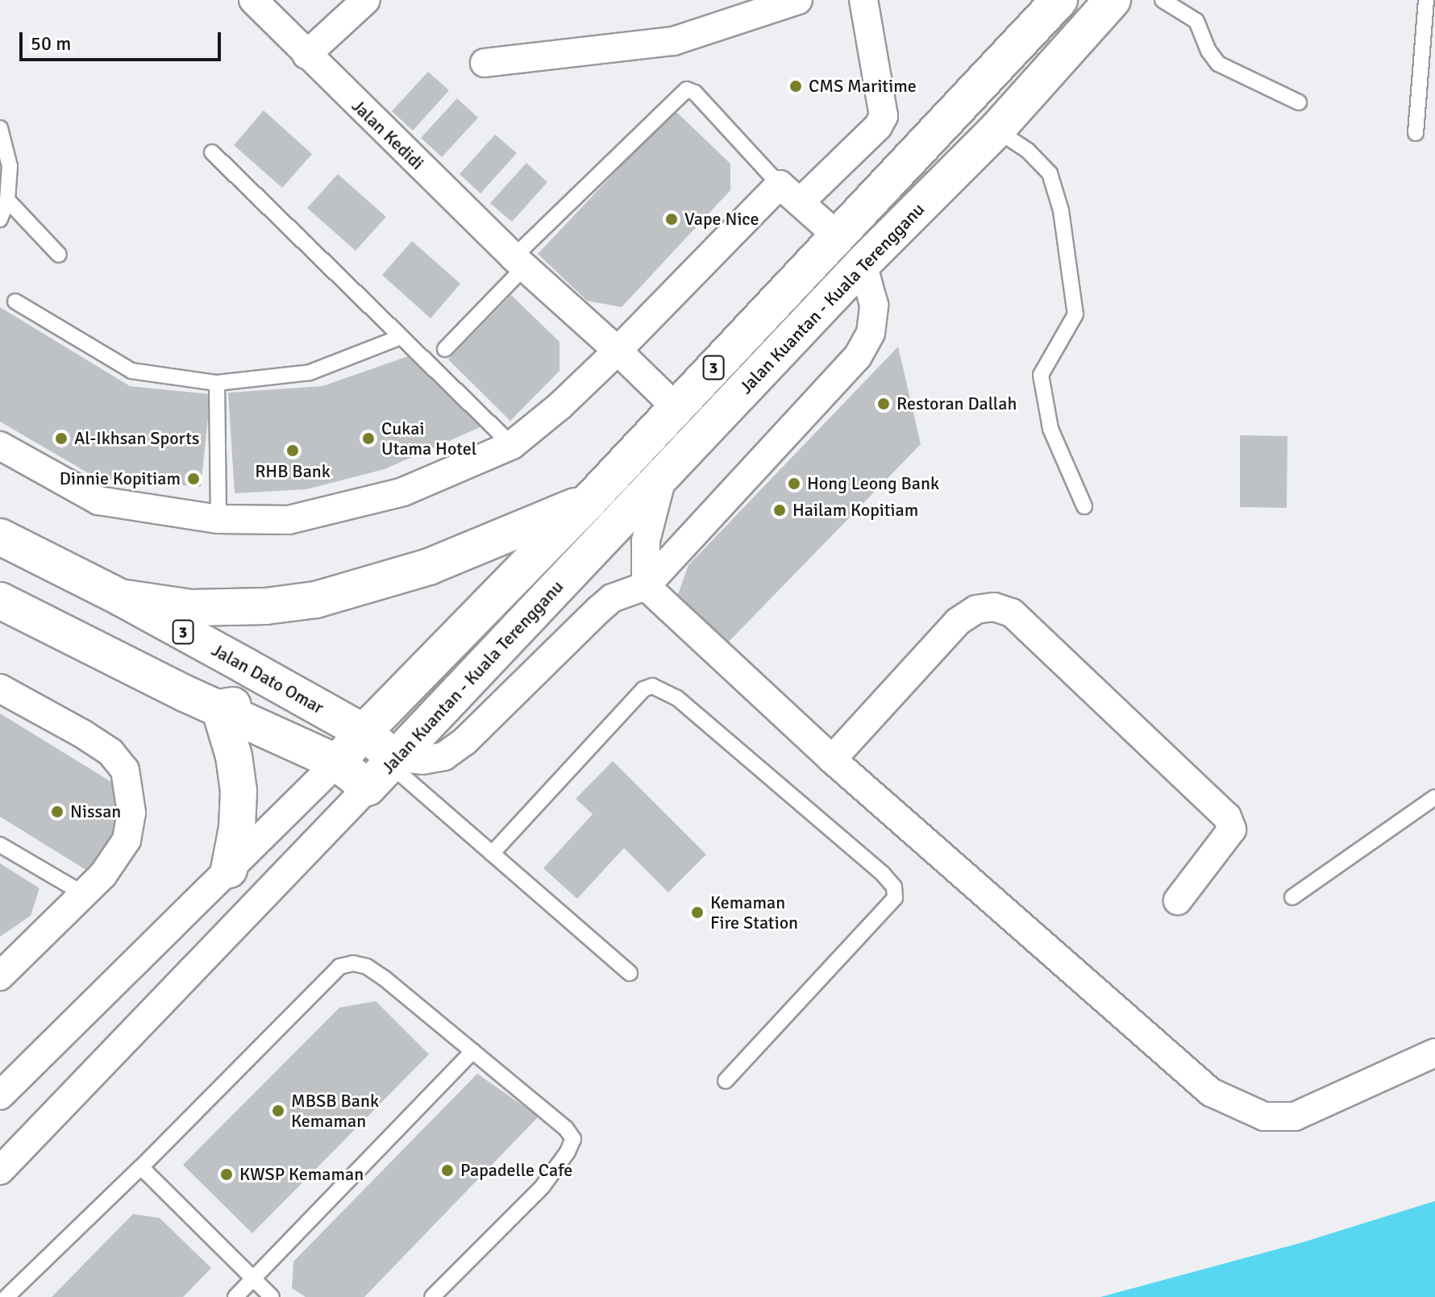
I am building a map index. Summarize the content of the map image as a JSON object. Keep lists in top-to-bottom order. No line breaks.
{"streets":{"highway":["Jalan Kuantan - Kuala Terengganu","3","Jalan Dato Omar"],"street":["Jalan Kedidi"]},"crossings":[["Jalan Kedidi","Jalan Kuantan - Kuala Terengganu"],["Jalan Kuantan - Kuala Terengganu","Jalan Dato Omar"]],"places":["CMS Maritime","Vape Nice","Restoran Dallah","Al-Ikhsan Sports","Cukai Utama Hotel","RHB Bank","Dinnie Kopitiam","Hong Leong Bank","Hailam Kopitiam","Nissan","Kemaman Fire Station","MBSB Bank Kemaman","Papadelle Cafe","KWSP Kemaman"],"scale_bar":"50 m"}
